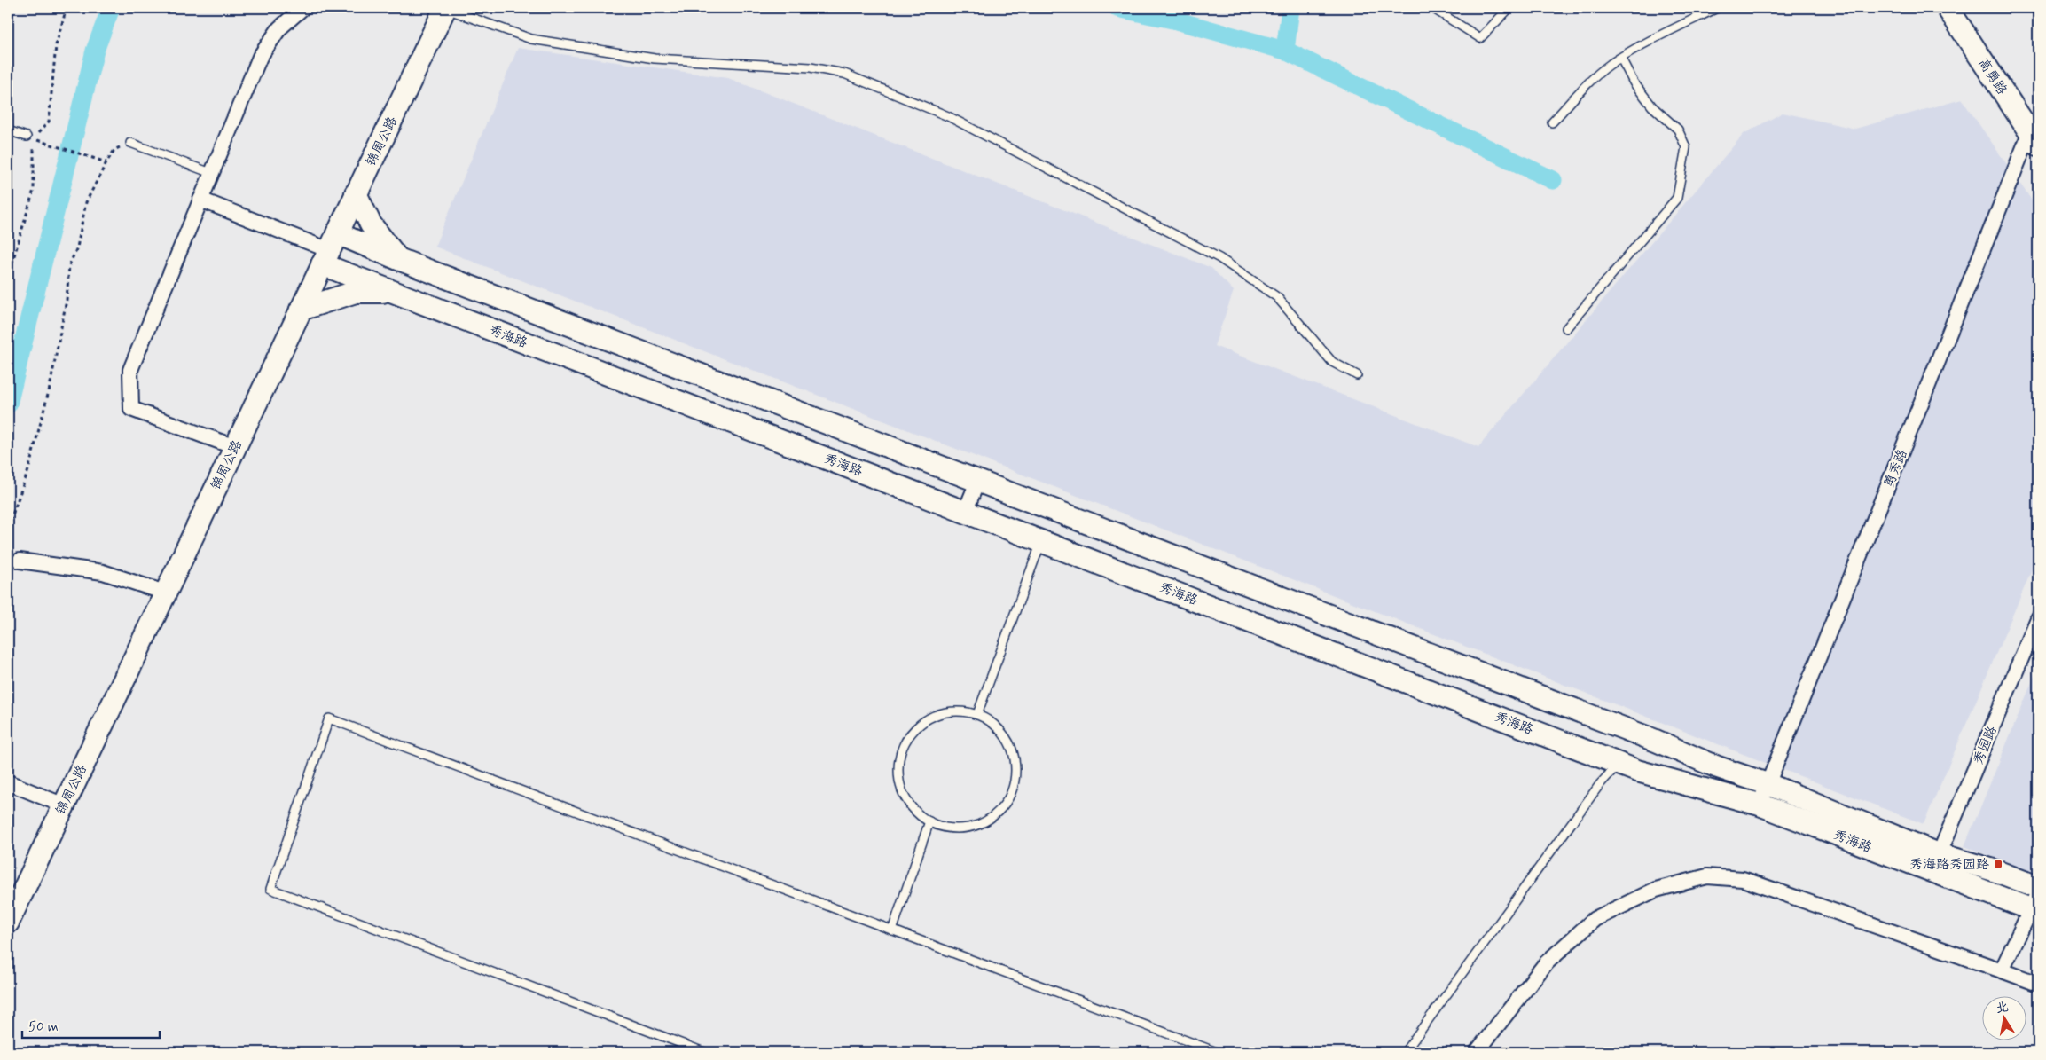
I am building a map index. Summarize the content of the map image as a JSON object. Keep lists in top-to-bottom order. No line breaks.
{"streets":{"main road":["高勇路","锦周公路","秀海路"],"street":["勇秀路","秀园路"]},"crossings":[["高勇路","勇秀路"],["锦周公路","秀海路"],["秀海路","勇秀路"],["秀海路","秀园路"]],"places":{"transit":["秀海路秀园路"]},"scale_bar":"50 m","north":"top"}
